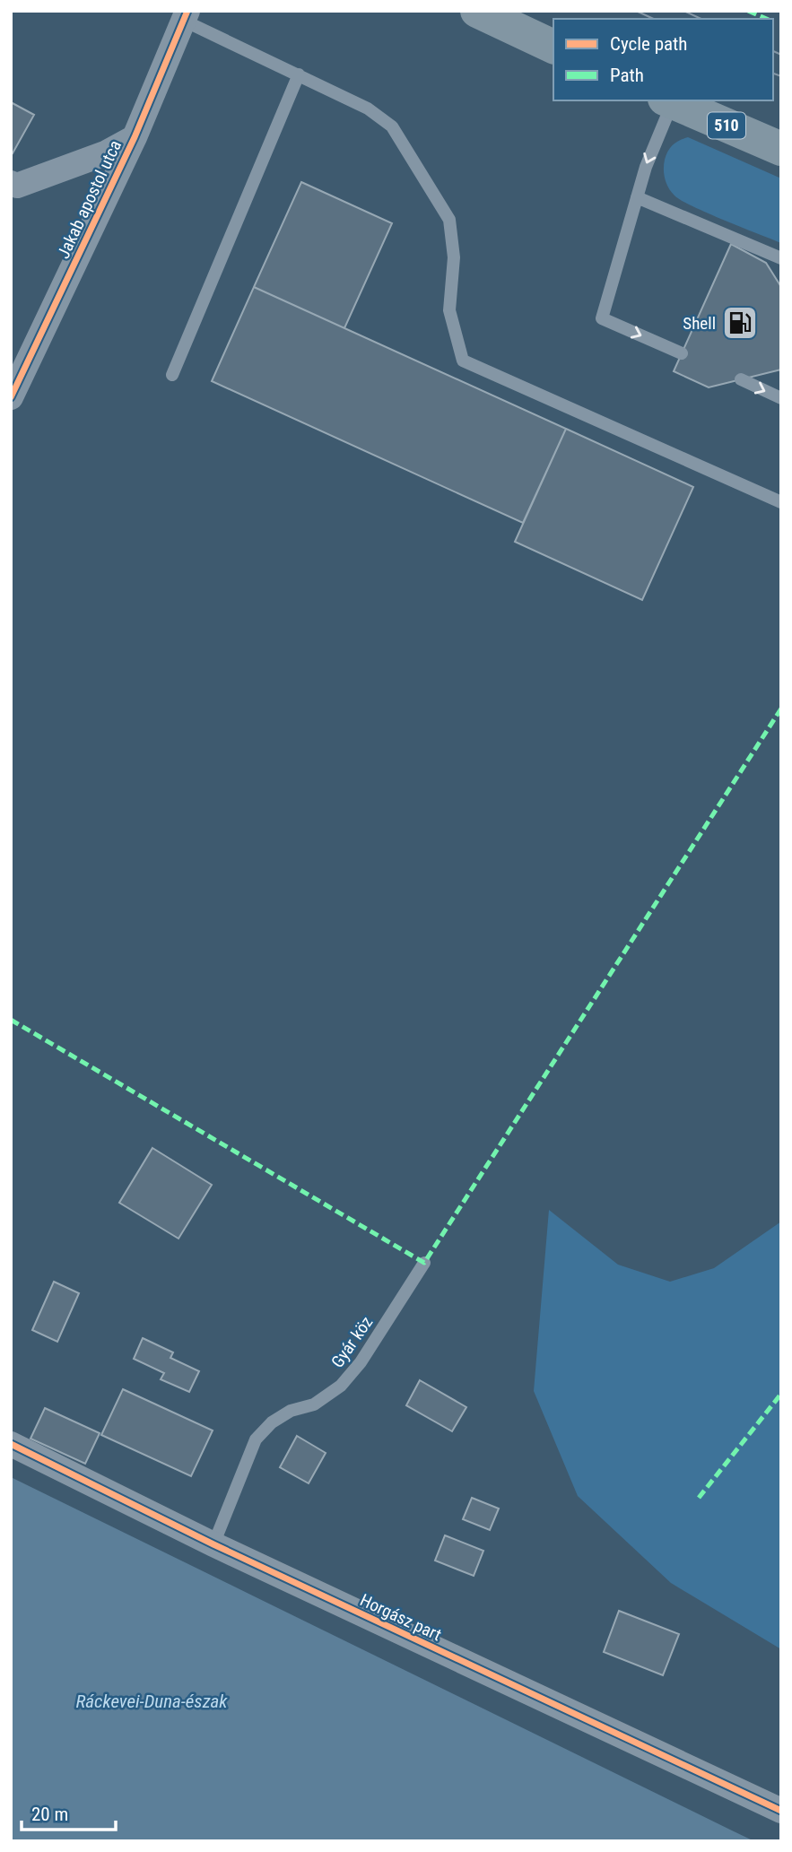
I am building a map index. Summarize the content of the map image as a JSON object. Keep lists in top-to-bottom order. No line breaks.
{"streets":{"main road":["510"],"street":["Jakab apostol utca","Horgász part"],"lane":["Gyár köz"]},"crossings":[["Gyár köz","Horgász part"]],"water":["Ráckevei-Duna-észak"],"places":{"fuel station":["Shell"]},"legend":["Cycle path","Path"],"scale_bar":"20 m"}
